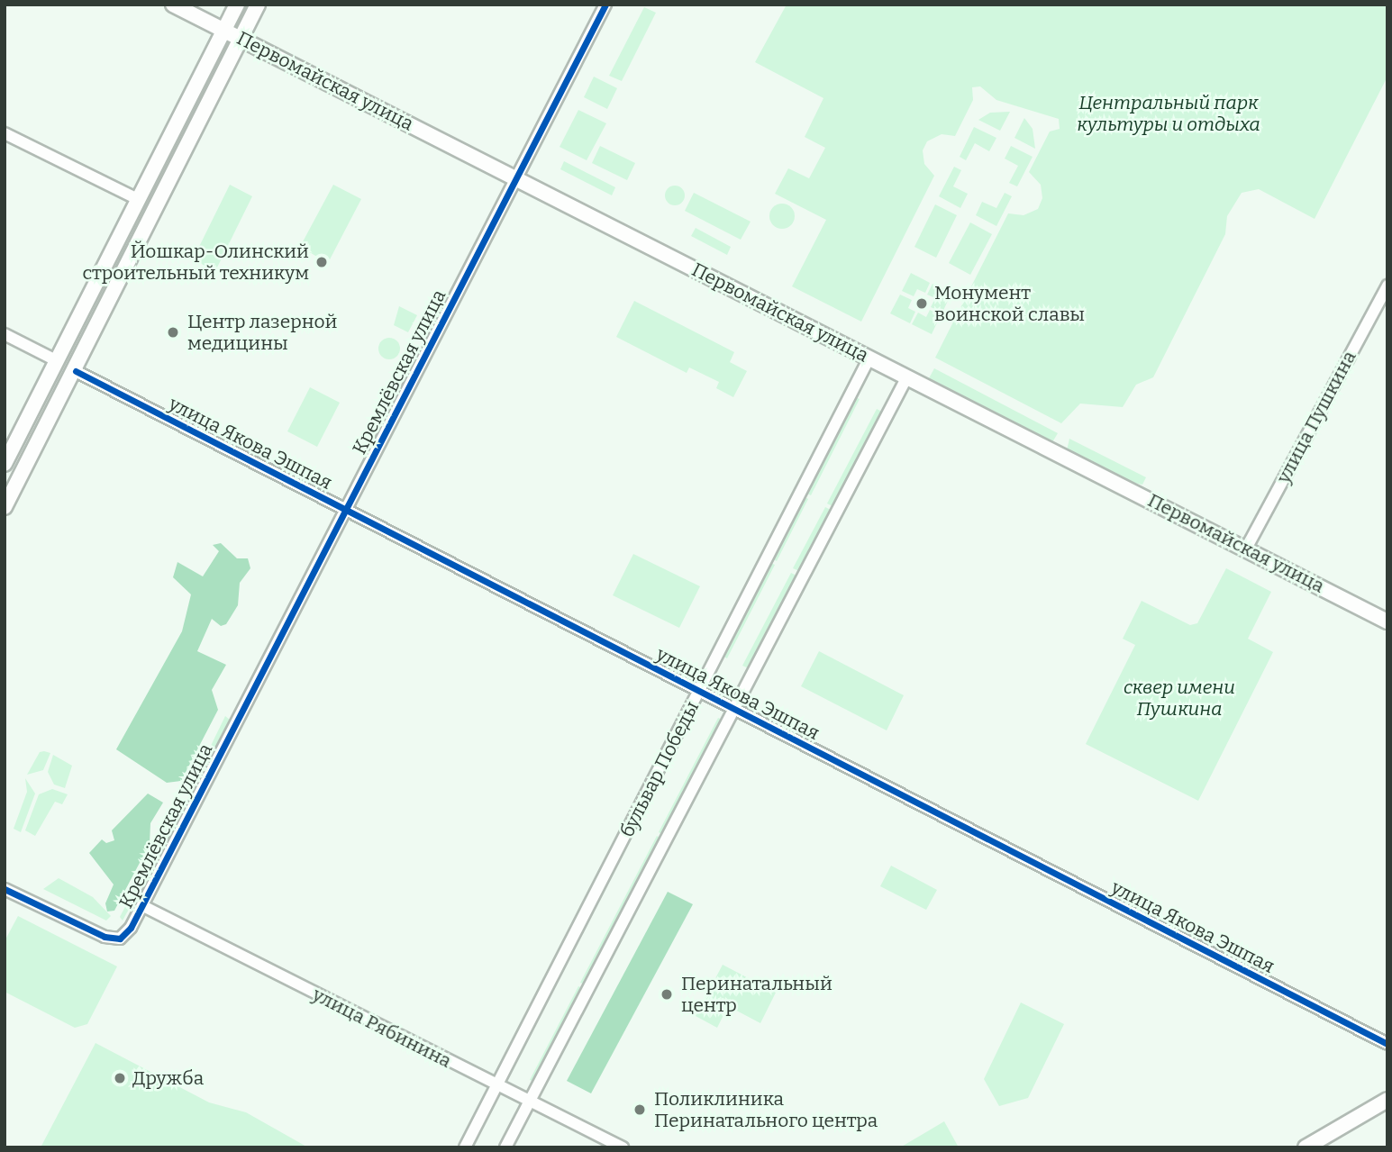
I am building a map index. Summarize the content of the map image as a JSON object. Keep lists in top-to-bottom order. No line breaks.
{"streets":{"main road":["Первомайская улица","улица Якова Эшпая"],"street":["Кремлёвская улица","улица Пушкина","бульвар Победы","улица Рябинина"]},"crossings":[["Первомайская улица","Кремлёвская улица"],["Первомайская улица","улица Пушкина"],["Первомайская улица","бульвар Победы"],["Кремлёвская улица","улица Якова Эшпая"],["Кремлёвская улица","улица Рябинина"],["улица Якова Эшпая","бульвар Победы"],["бульвар Победы","улица Рябинина"]],"parks":["Центральный парк культуры и отдыха","сквер имени Пушкина"],"places":["Йошкар-Олинский строительный техникум","Монумент воинской славы","Центр лазерной медицины","Перинатальный центр","Дружба","Поликлиника Перинатального центра"]}
